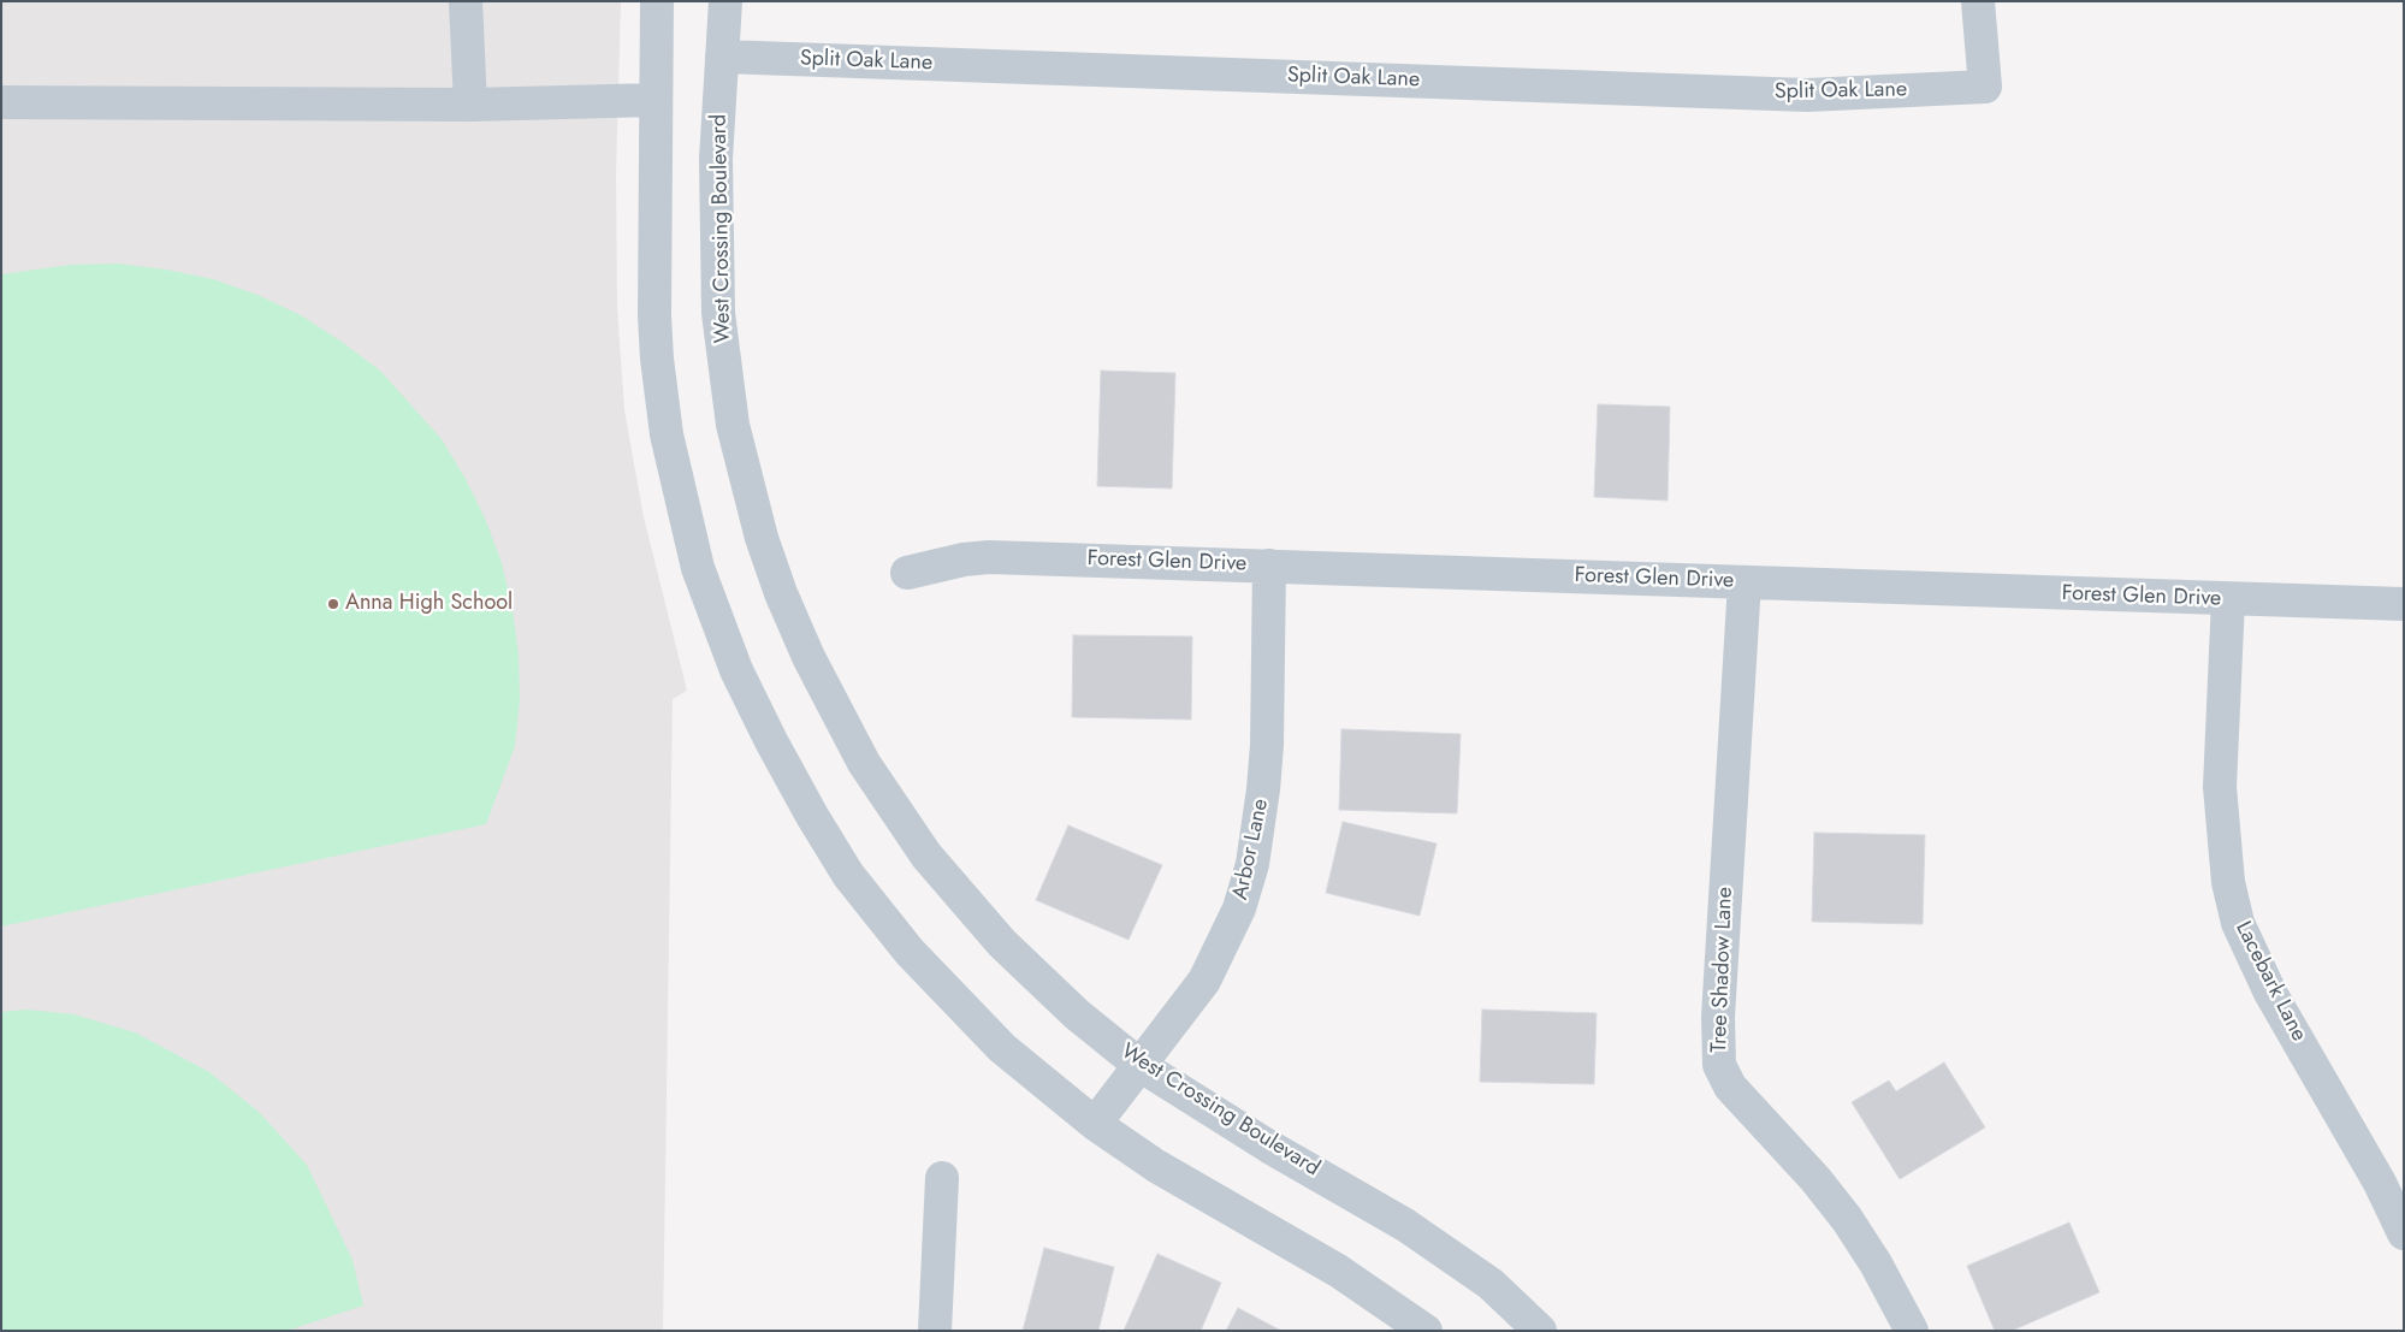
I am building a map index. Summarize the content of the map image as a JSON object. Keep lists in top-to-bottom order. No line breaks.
{"streets":{"street":["Split Oak Lane","West Crossing Boulevard","Forest Glen Drive","Arbor Lane","Tree Shadow Lane","Lacebark Lane"]},"crossings":[["Split Oak Lane","West Crossing Boulevard"],["West Crossing Boulevard","Arbor Lane"],["Forest Glen Drive","Arbor Lane"],["Forest Glen Drive","Tree Shadow Lane"],["Forest Glen Drive","Lacebark Lane"]],"places":["Anna High School"]}
